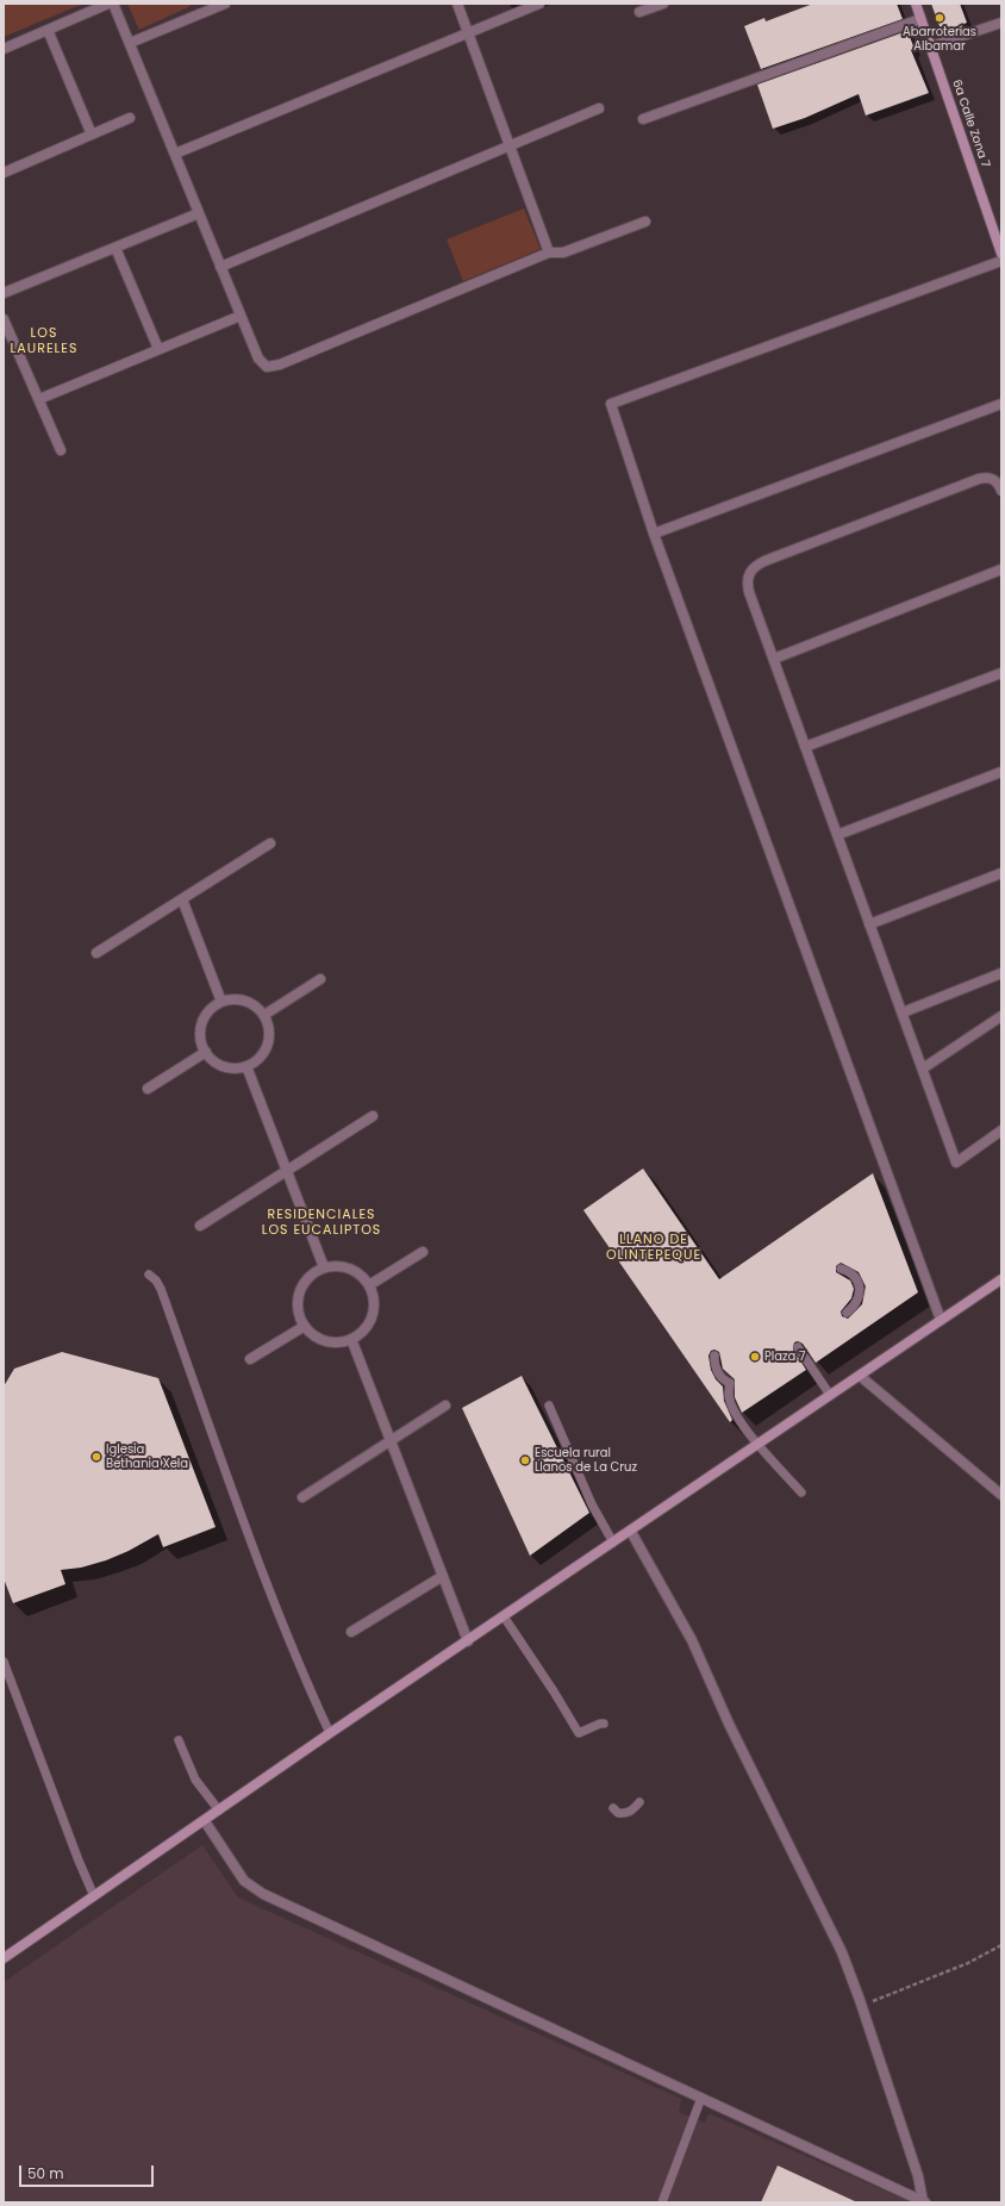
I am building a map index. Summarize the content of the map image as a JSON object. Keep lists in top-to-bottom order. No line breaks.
{"streets":{"main road":["6a Calle Zona 7"]},"districts":["LOS LAURELES","RESIDENCIALES LOS EUCALIPTOS","LLANO DE OLINTEPEQUE"],"places":["Abarroterías Albamar","Plaza 7","Iglesia Bethania Xela","Escuela rural Llanos de La Cruz"],"scale_bar":"50 m"}
